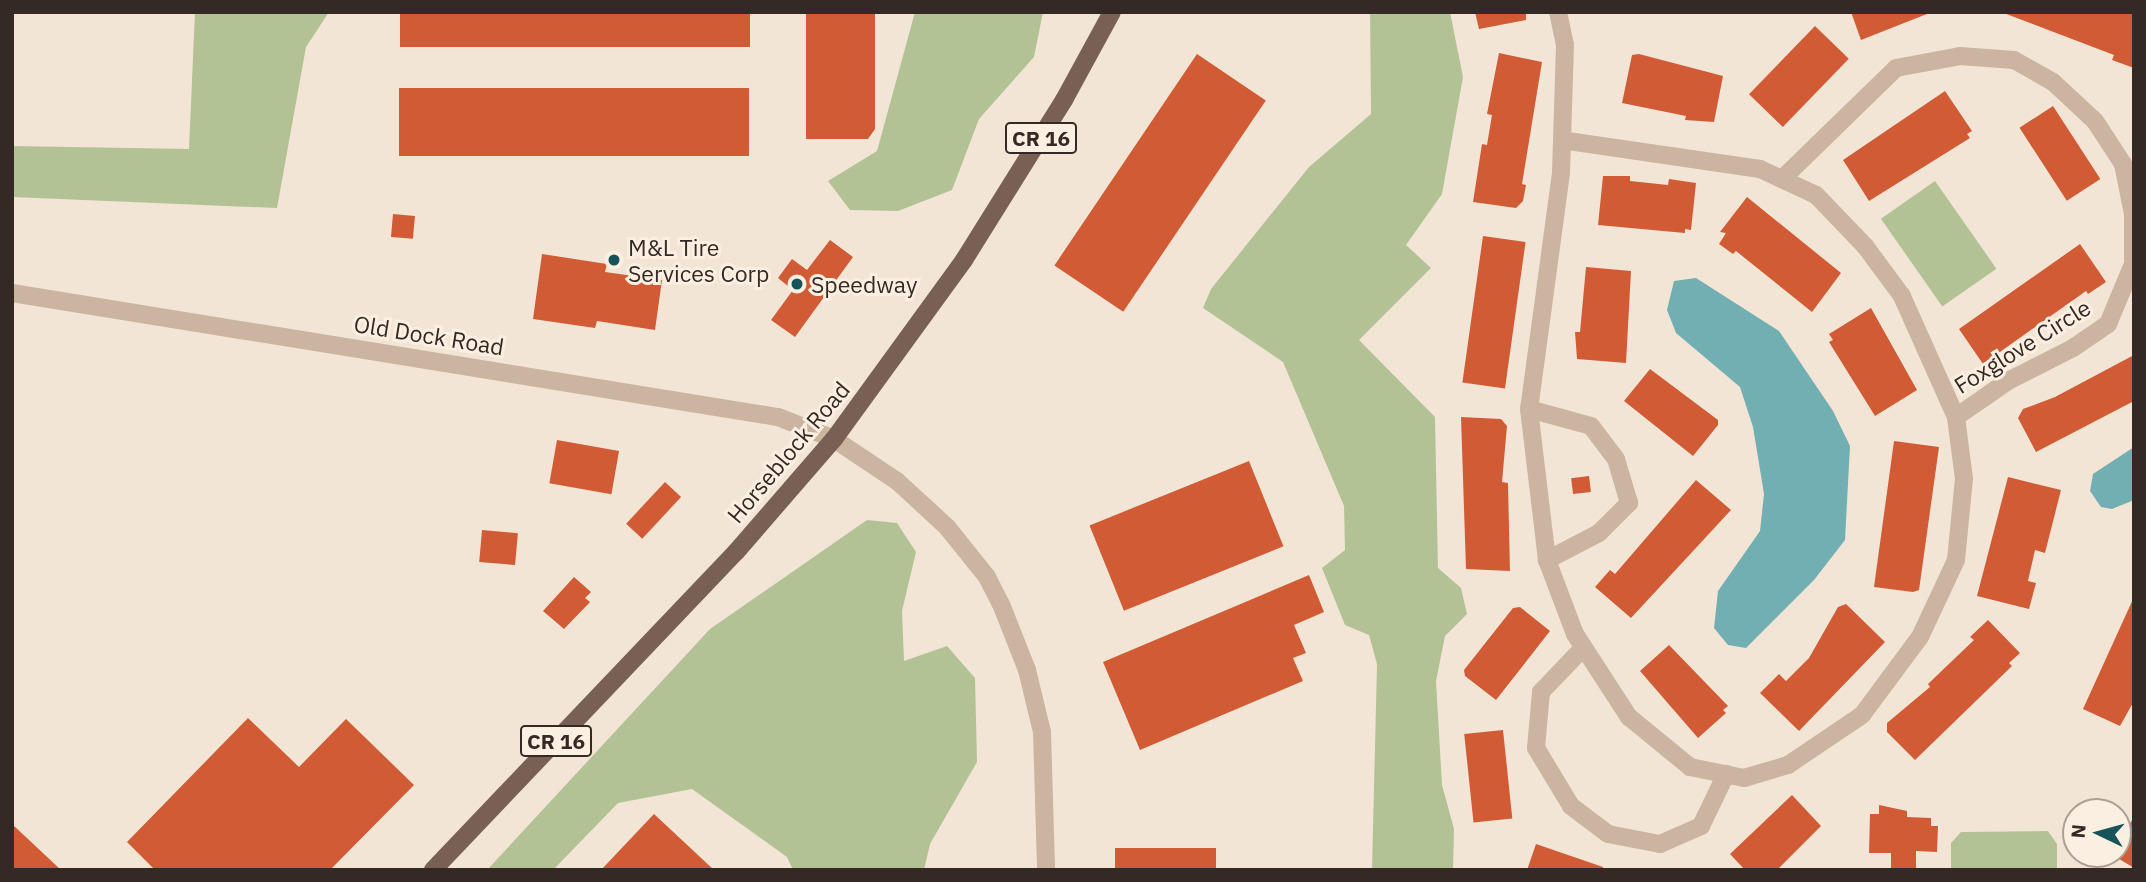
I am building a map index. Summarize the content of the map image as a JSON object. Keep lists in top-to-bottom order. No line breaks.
{"streets":{"main road":["CR 16","Horseblock Road"],"street":["Old Dock Road","Foxglove Circle"]},"crossings":[["Old Dock Road","Horseblock Road"]],"places":["M&L Tire Services Corp","Speedway"],"north":"left"}
